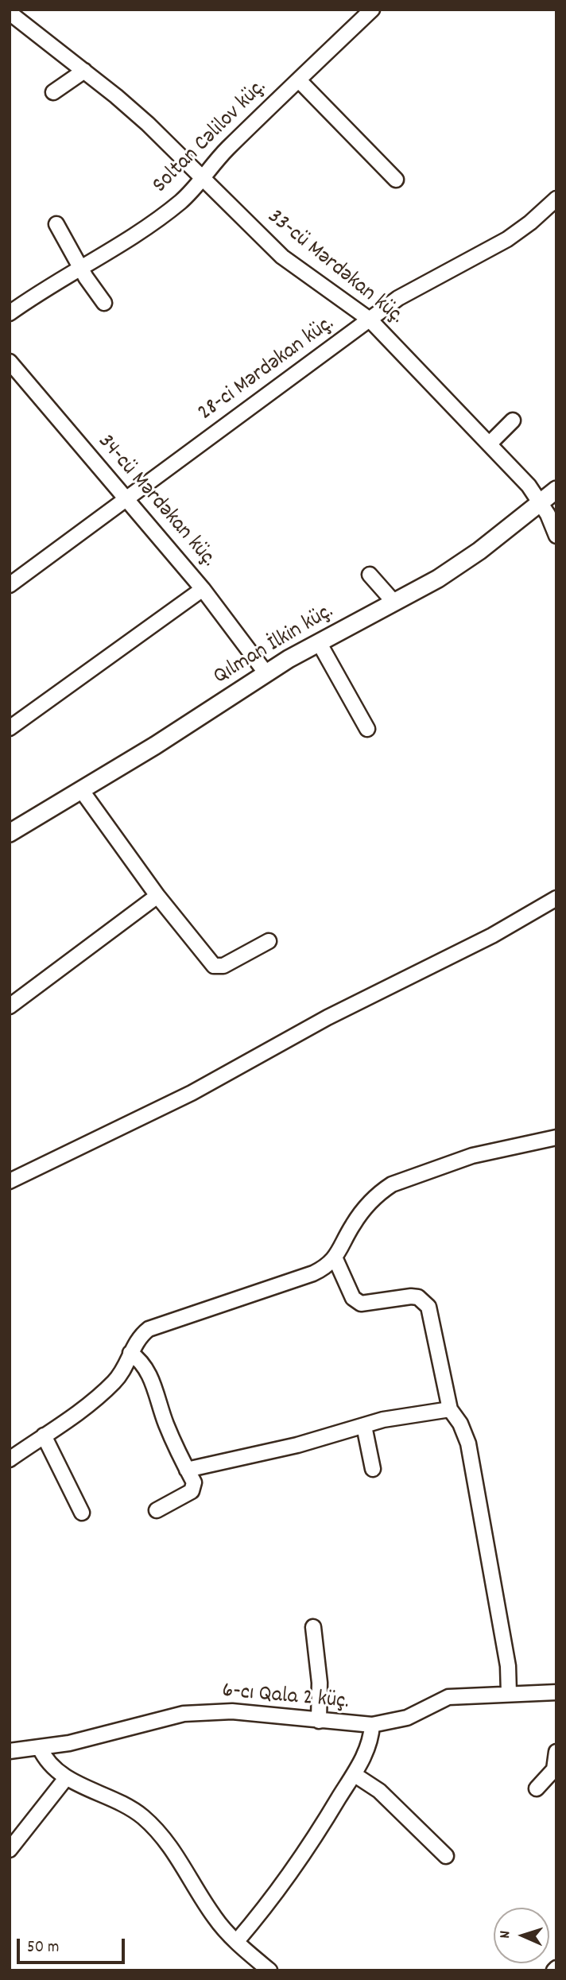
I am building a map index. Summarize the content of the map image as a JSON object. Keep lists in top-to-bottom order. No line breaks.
{"streets":{"street":["Soltan Cəlilov küç.","33-cü Mərdəkan küç.","28-ci Mərdəkan küç.","34-cü Mərdəkan küç.","Qılman İlkin küç.","6-cı Qala 2 küç."]},"crossings":[["Soltan Cəlilov küç.","33-cü Mərdəkan küç."],["33-cü Mərdəkan küç.","28-ci Mərdəkan küç."],["33-cü Mərdəkan küç.","Qılman İlkin küç."],["28-ci Mərdəkan küç.","34-cü Mərdəkan küç."],["34-cü Mərdəkan küç.","Qılman İlkin küç."]],"scale_bar":"50 m","north":"left"}
